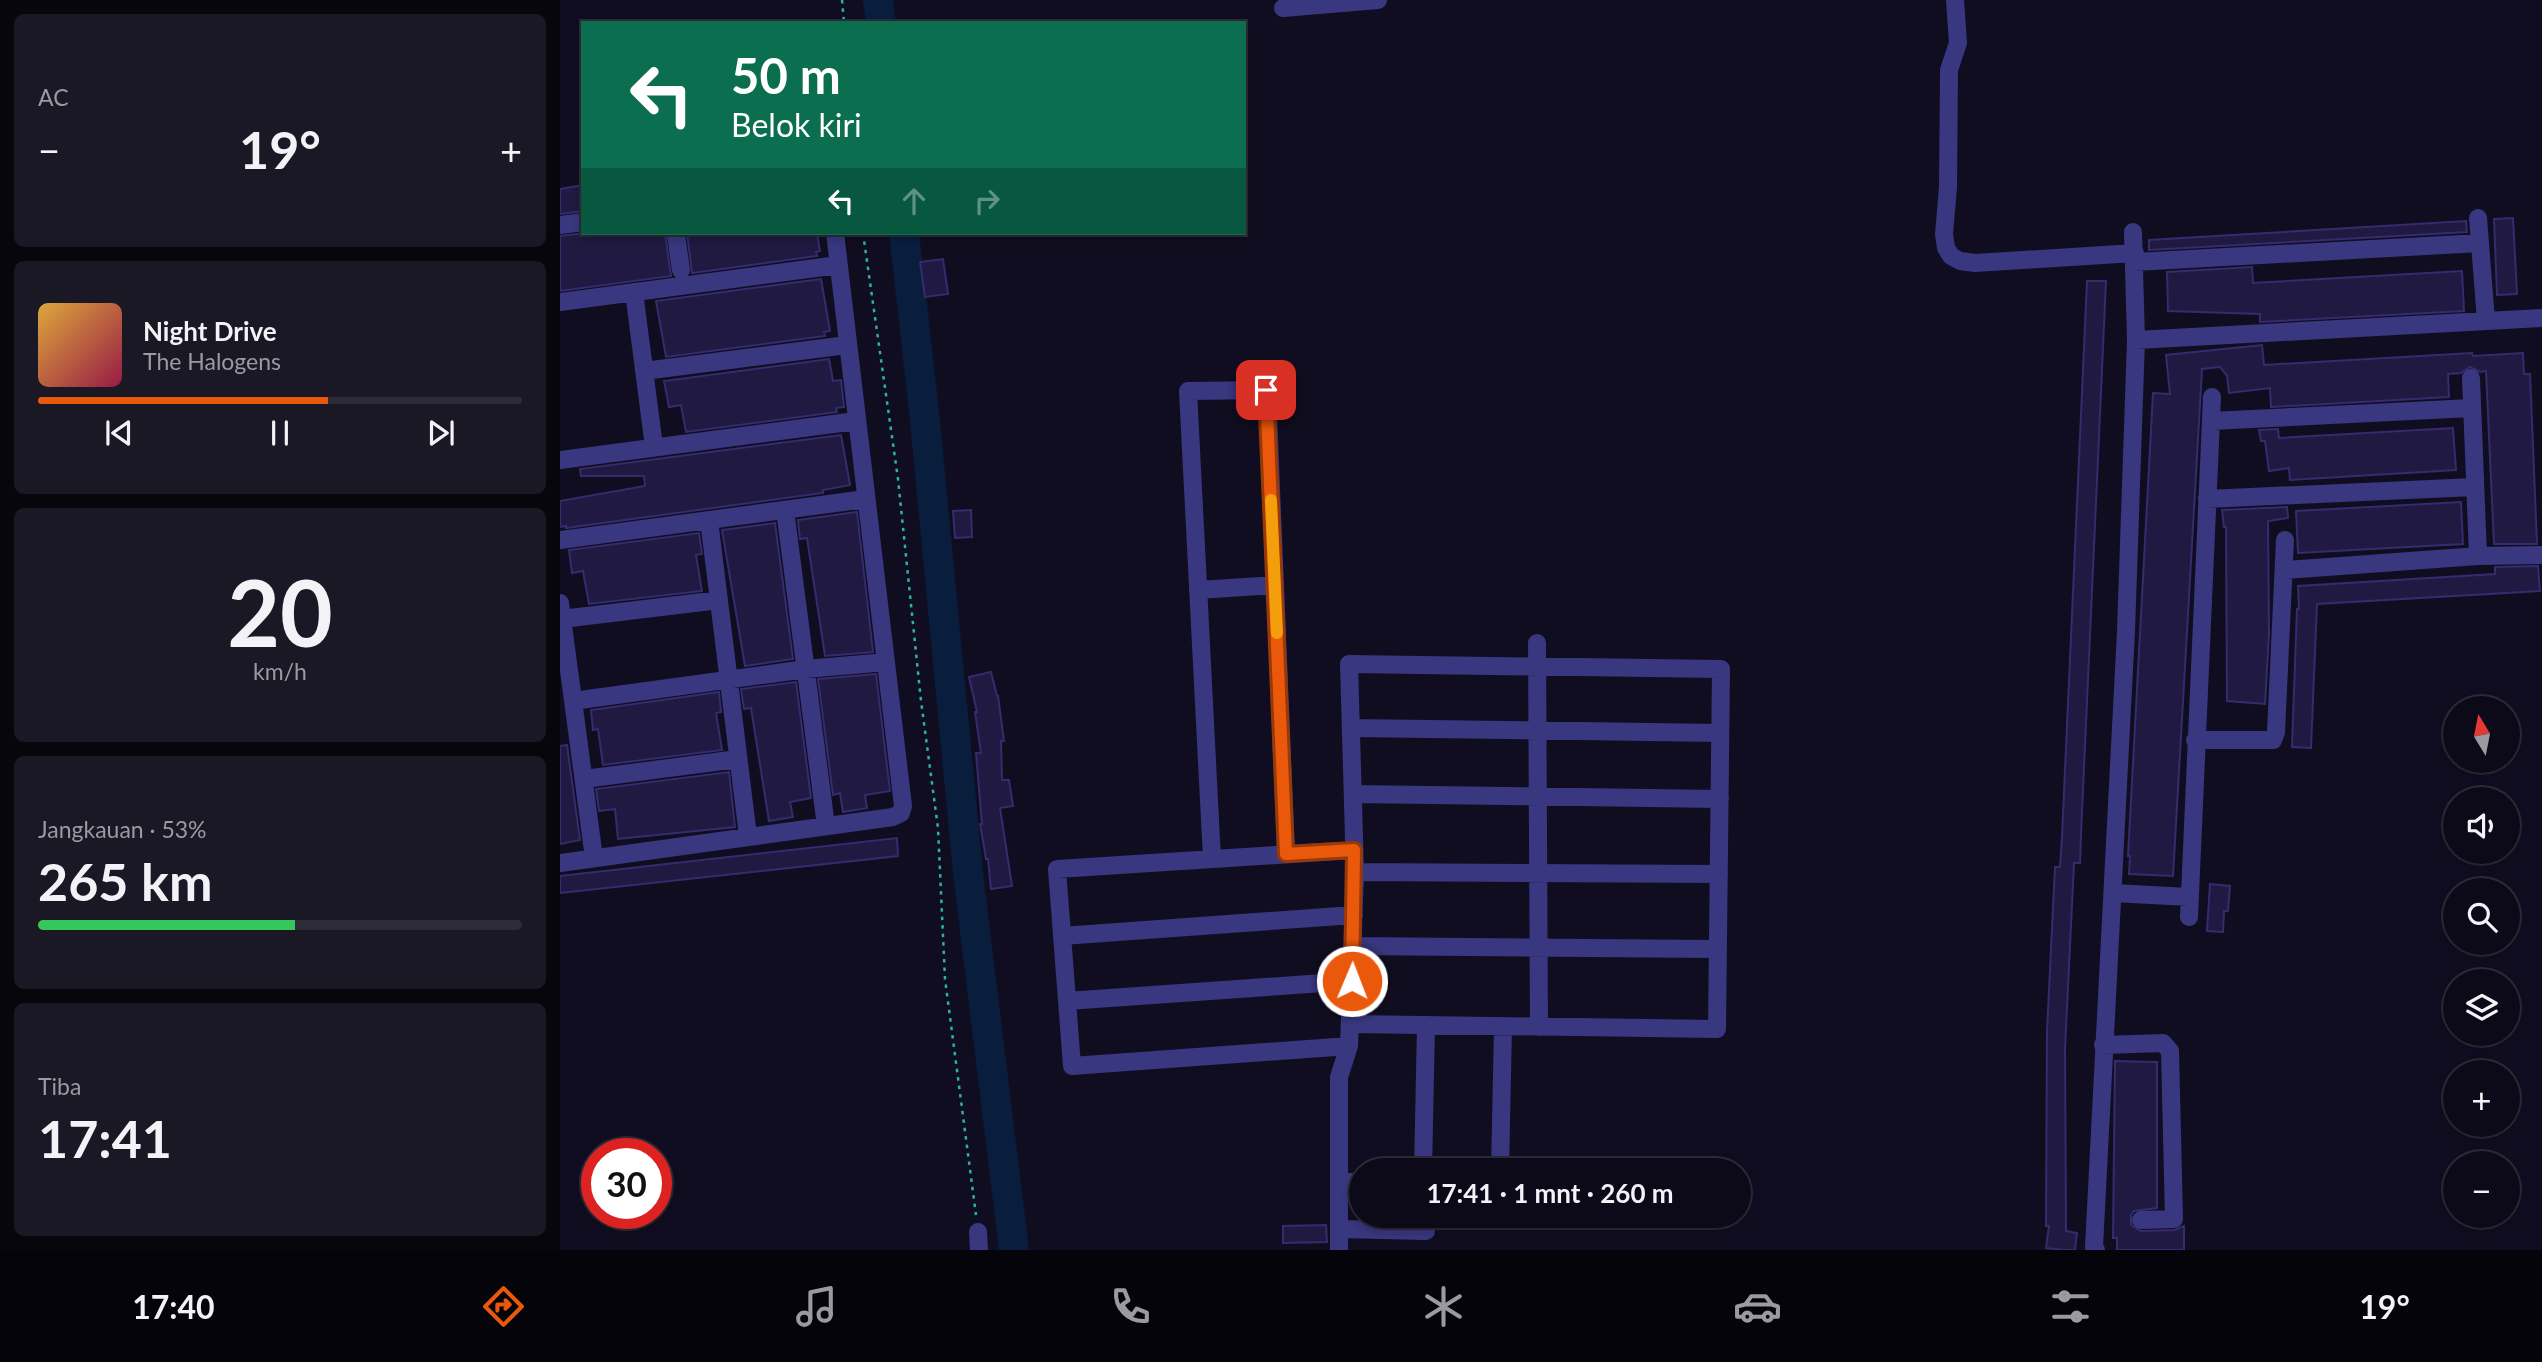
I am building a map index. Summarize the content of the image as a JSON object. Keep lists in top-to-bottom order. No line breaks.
{"north":"top","page":{"tile":["AC",["20","km/h"],["Jangkauan · 53%","265 km"],["Tiba","17:41"]],"turn":["50 m","Belok kiri"],"heat":["−","19°","+"],"song":["Night Drive","The Halogens"],"map_buttons":["+","−"],"limit":"30","trip":"17:41 · 1 mnt · 260 m","tabs":["17:40","19°"]}}
